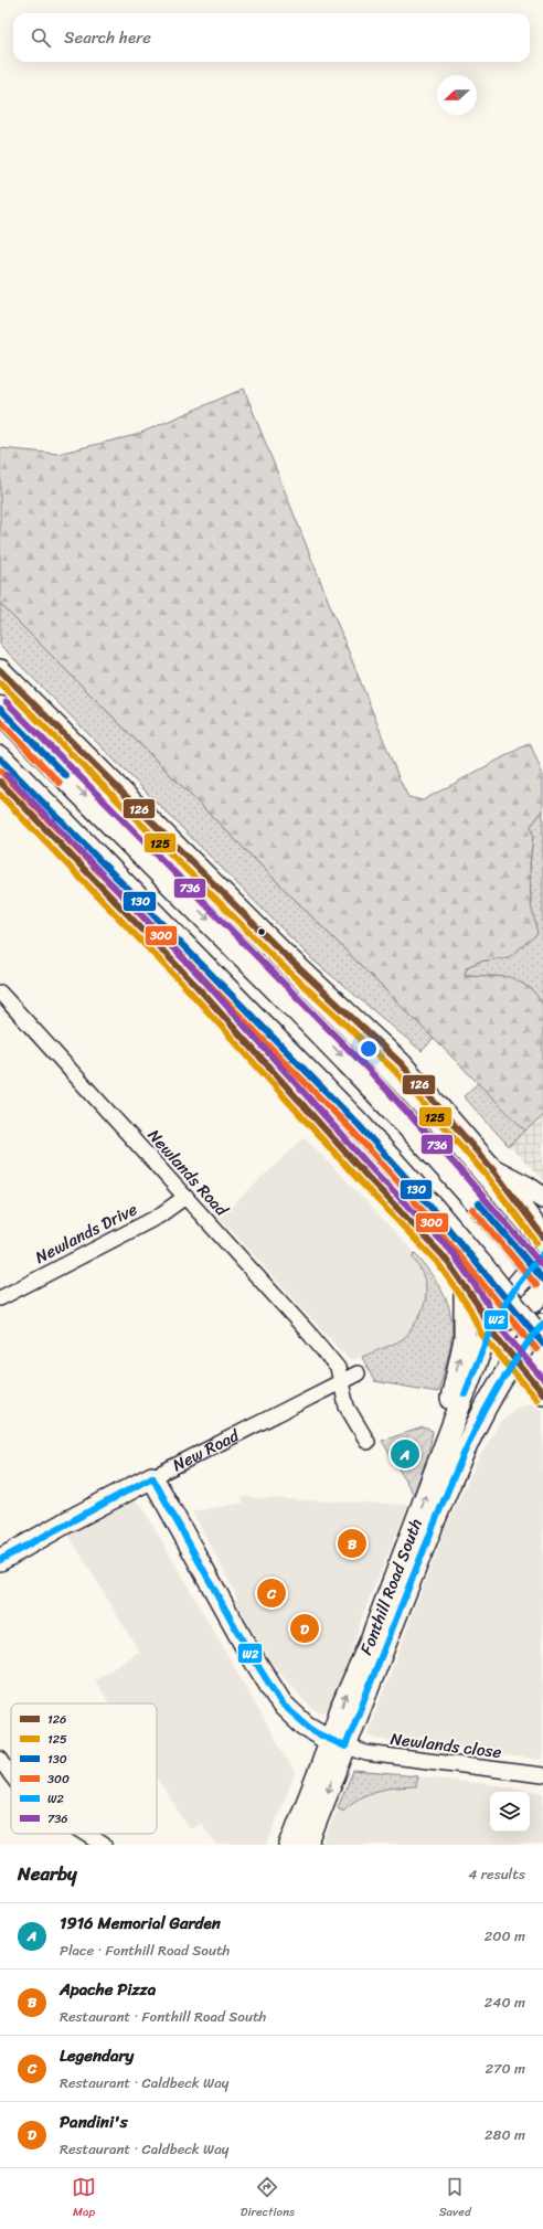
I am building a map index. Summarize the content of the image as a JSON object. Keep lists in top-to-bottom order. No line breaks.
{"streets":{"main road":["New Road","Fonthill Road South"],"street":["Newlands Road","Newlands Drive","Newlands close"]},"crossings":[["Newlands Road","Newlands Drive"],["Newlands Road","New Road"],["Fonthill Road South","Newlands close"]],"lines":["transit line 126","transit line 125","transit line 736","transit line 130","transit line 300","transit line W2"],"legend":["126","125","130","300","W2","736"],"north":"left","page":{"search":"Search here","pins":["A","B","C","D"],"heading":["Nearby","4 results"],"list":[{"mark":"A","name":"1916 Memorial Garden","note":"Place · Fonthill Road South","value":"200 m"},{"mark":"B","name":"Apache Pizza","note":"Restaurant · Fonthill Road South","value":"240 m"},{"mark":"C","name":"Legendary","note":"Restaurant · Caldbeck Way","value":"270 m"},{"mark":"D","name":"Pandini's","note":"Restaurant · Caldbeck Way","value":"280 m"}],"nav":["Map","Directions","Saved"]}}
